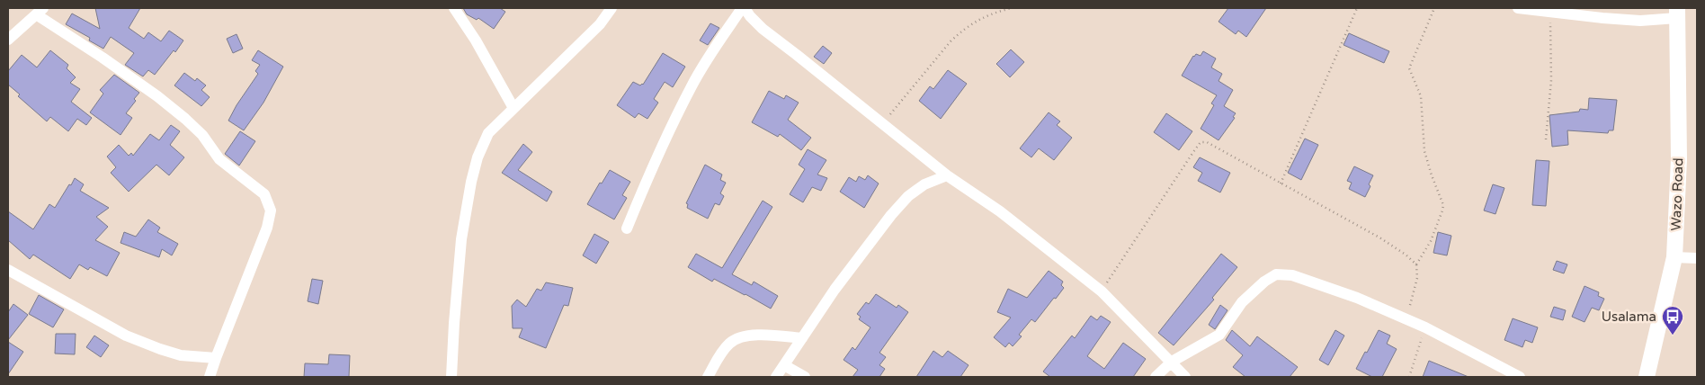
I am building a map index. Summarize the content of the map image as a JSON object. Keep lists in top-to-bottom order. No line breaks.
{"streets":{"main road":["Wazo Road"]},"places":{"bus stop":["Usalama"]}}
